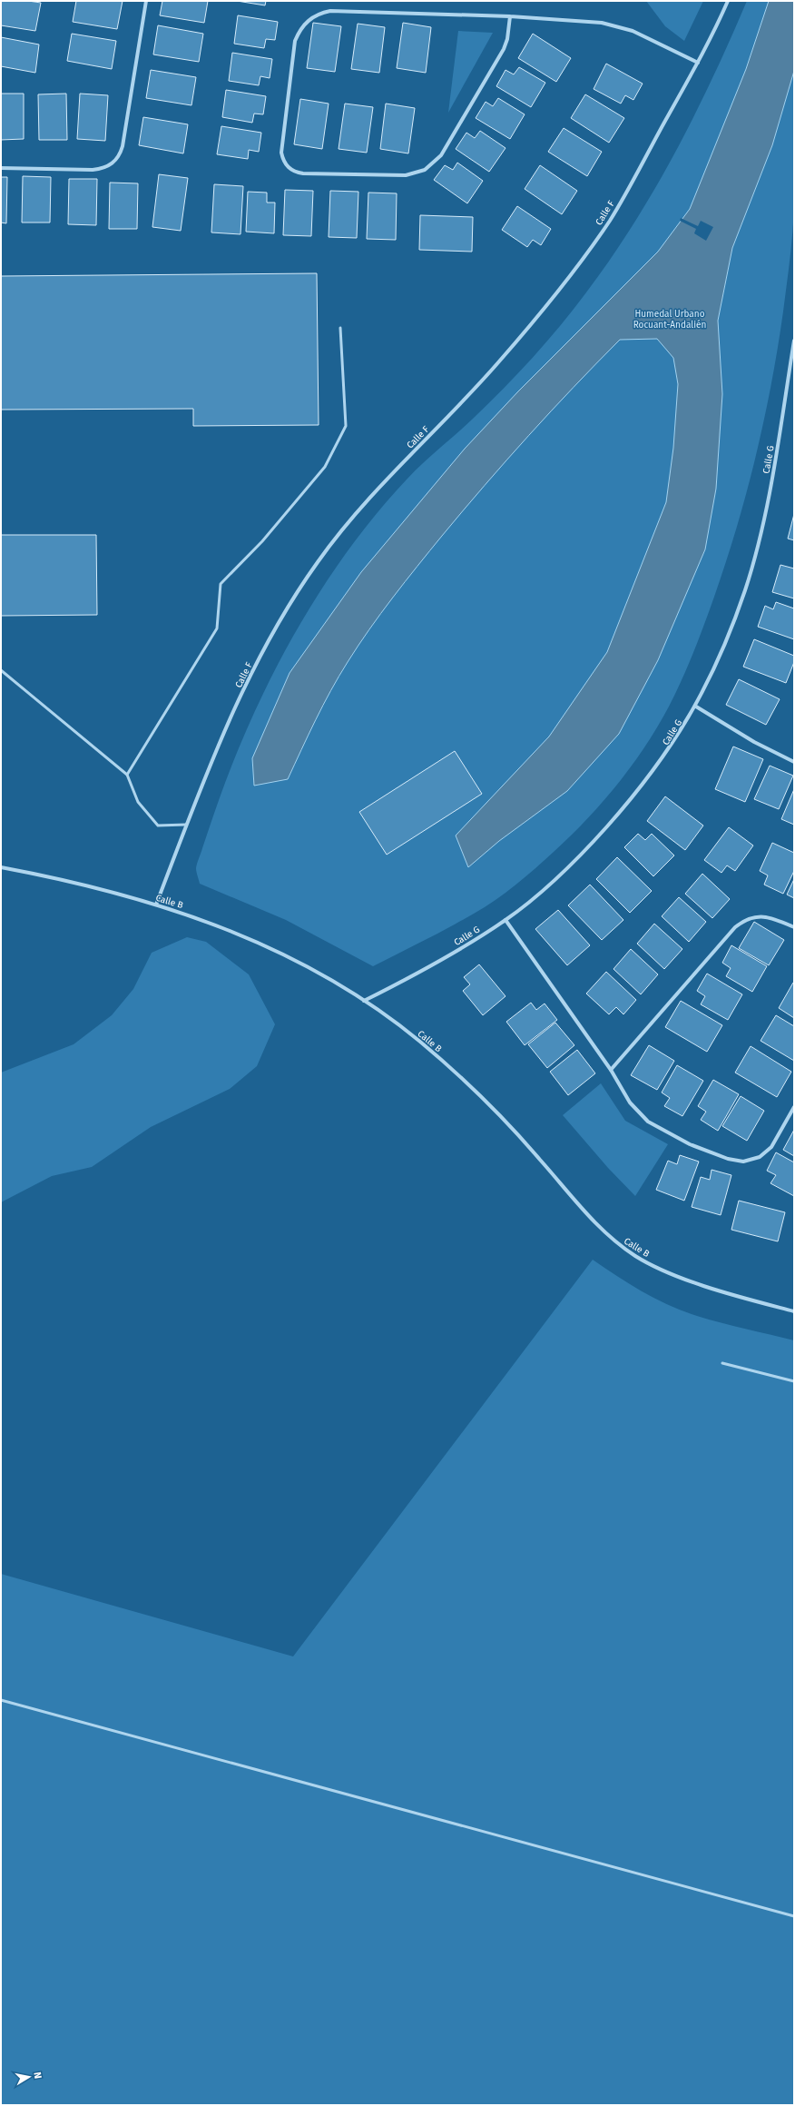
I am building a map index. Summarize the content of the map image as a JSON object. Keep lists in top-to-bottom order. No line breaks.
{"streets":{"street":["Calle F","Calle G","Calle B"]},"crossings":[["Calle F","Calle B"],["Calle G","Calle B"]],"parks":["Humedal Urbano Rocuant-Andalién"],"north":"right"}
